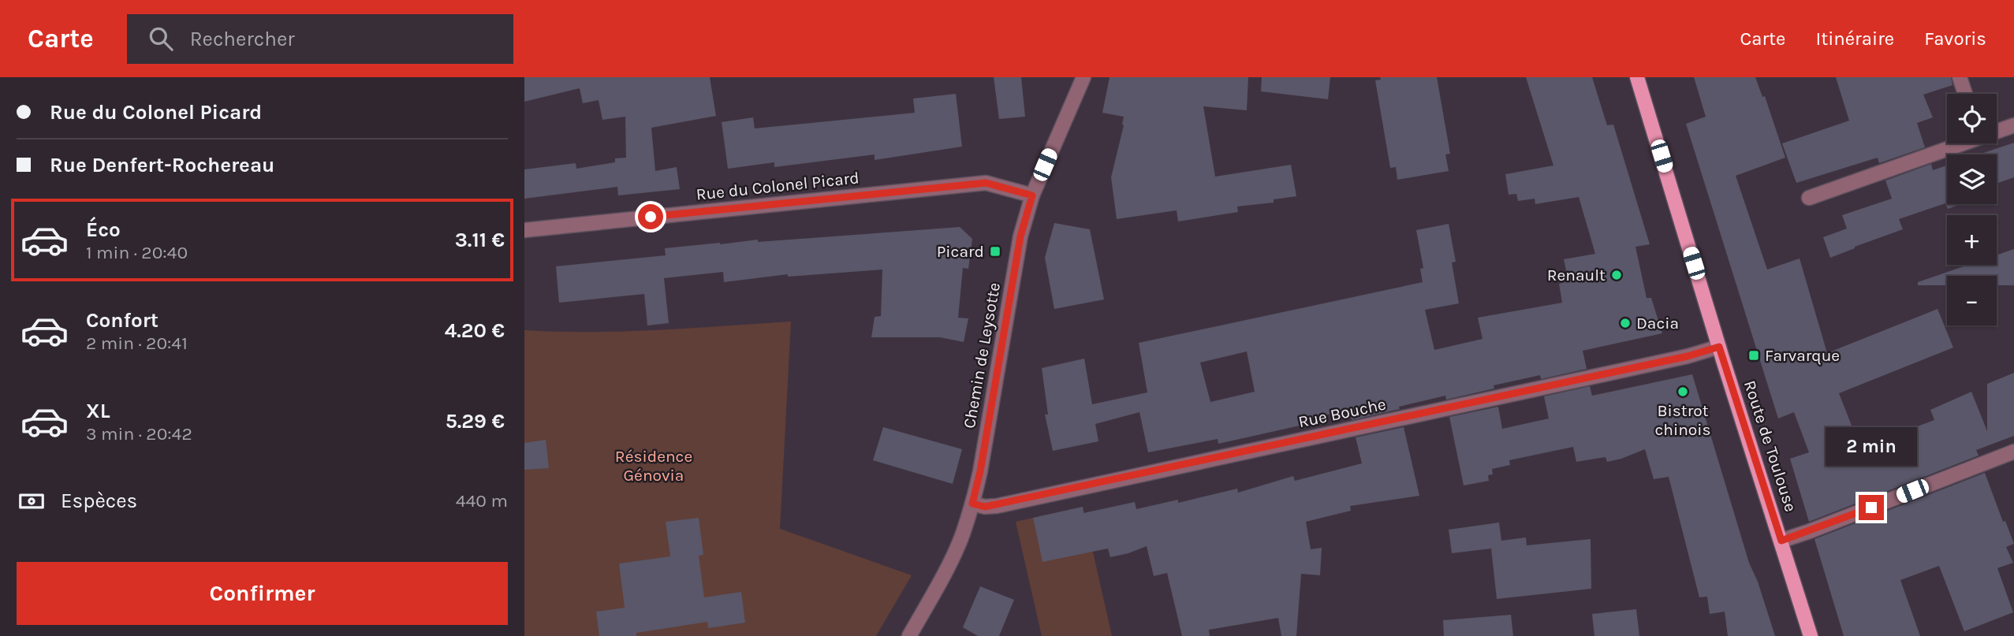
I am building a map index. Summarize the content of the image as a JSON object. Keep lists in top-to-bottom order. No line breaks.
{"streets":{"main road":["Route de Toulouse"],"street":["Rue du Colonel Picard","Chemin de Leysotte","Rue Bouche"]},"crossings":[["Rue du Colonel Picard","Chemin de Leysotte"],["Chemin de Leysotte","Rue Bouche"],["Rue Bouche","Route de Toulouse"]],"parks":["Résidence Génovia"],"places":{"transit":["Picard","Farvarque"],"other":["Renault","Dacia","Bistrot chinois"]},"page":{"header":"Carte","search":"Rechercher","nav":["Carte","Itinéraire","Favoris"],"banner":["Rue du Colonel Picard","Rue Denfert-Rochereau"],"map_buttons":["+","−"],"list":[{"name":"Éco","note":"1 min · 20:40","value":"3.11 €"},{"name":"Confort","note":"2 min · 20:41","value":"4.20 €"},{"name":"XL","note":"3 min · 20:42","value":"5.29 €"}],"bubble":"2 min","pay":["Espèces","440 m"],"buttons":"Confirmer"}}
